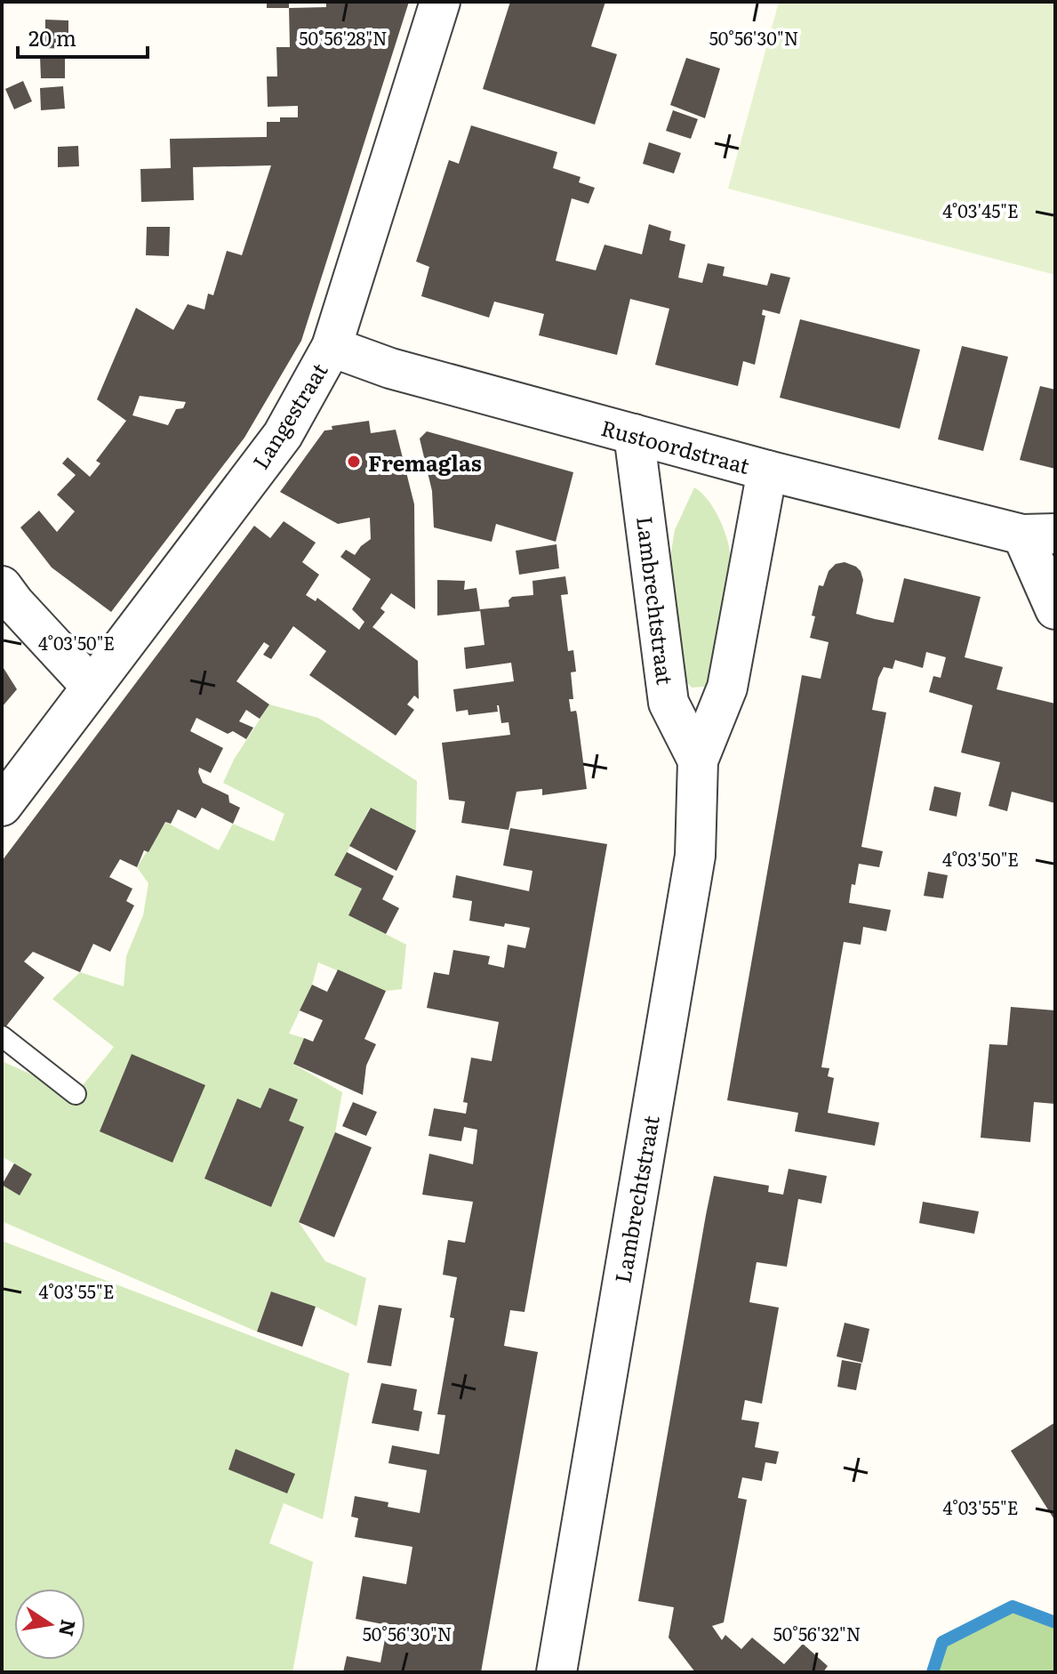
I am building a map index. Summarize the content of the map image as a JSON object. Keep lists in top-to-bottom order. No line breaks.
{"streets":{"street":["Langestraat","Rustoordstraat","Lambrechtstraat"]},"crossings":[["Langestraat","Rustoordstraat"],["Rustoordstraat","Lambrechtstraat"]],"places":["Fremaglas"],"scale_bar":"20 m","north":"right","coordinates":["50°56'28\"N","50°56'30\"N","4°03'45\"E","4°03'50\"E","4°03'55\"E","50°56'32\"N"]}
